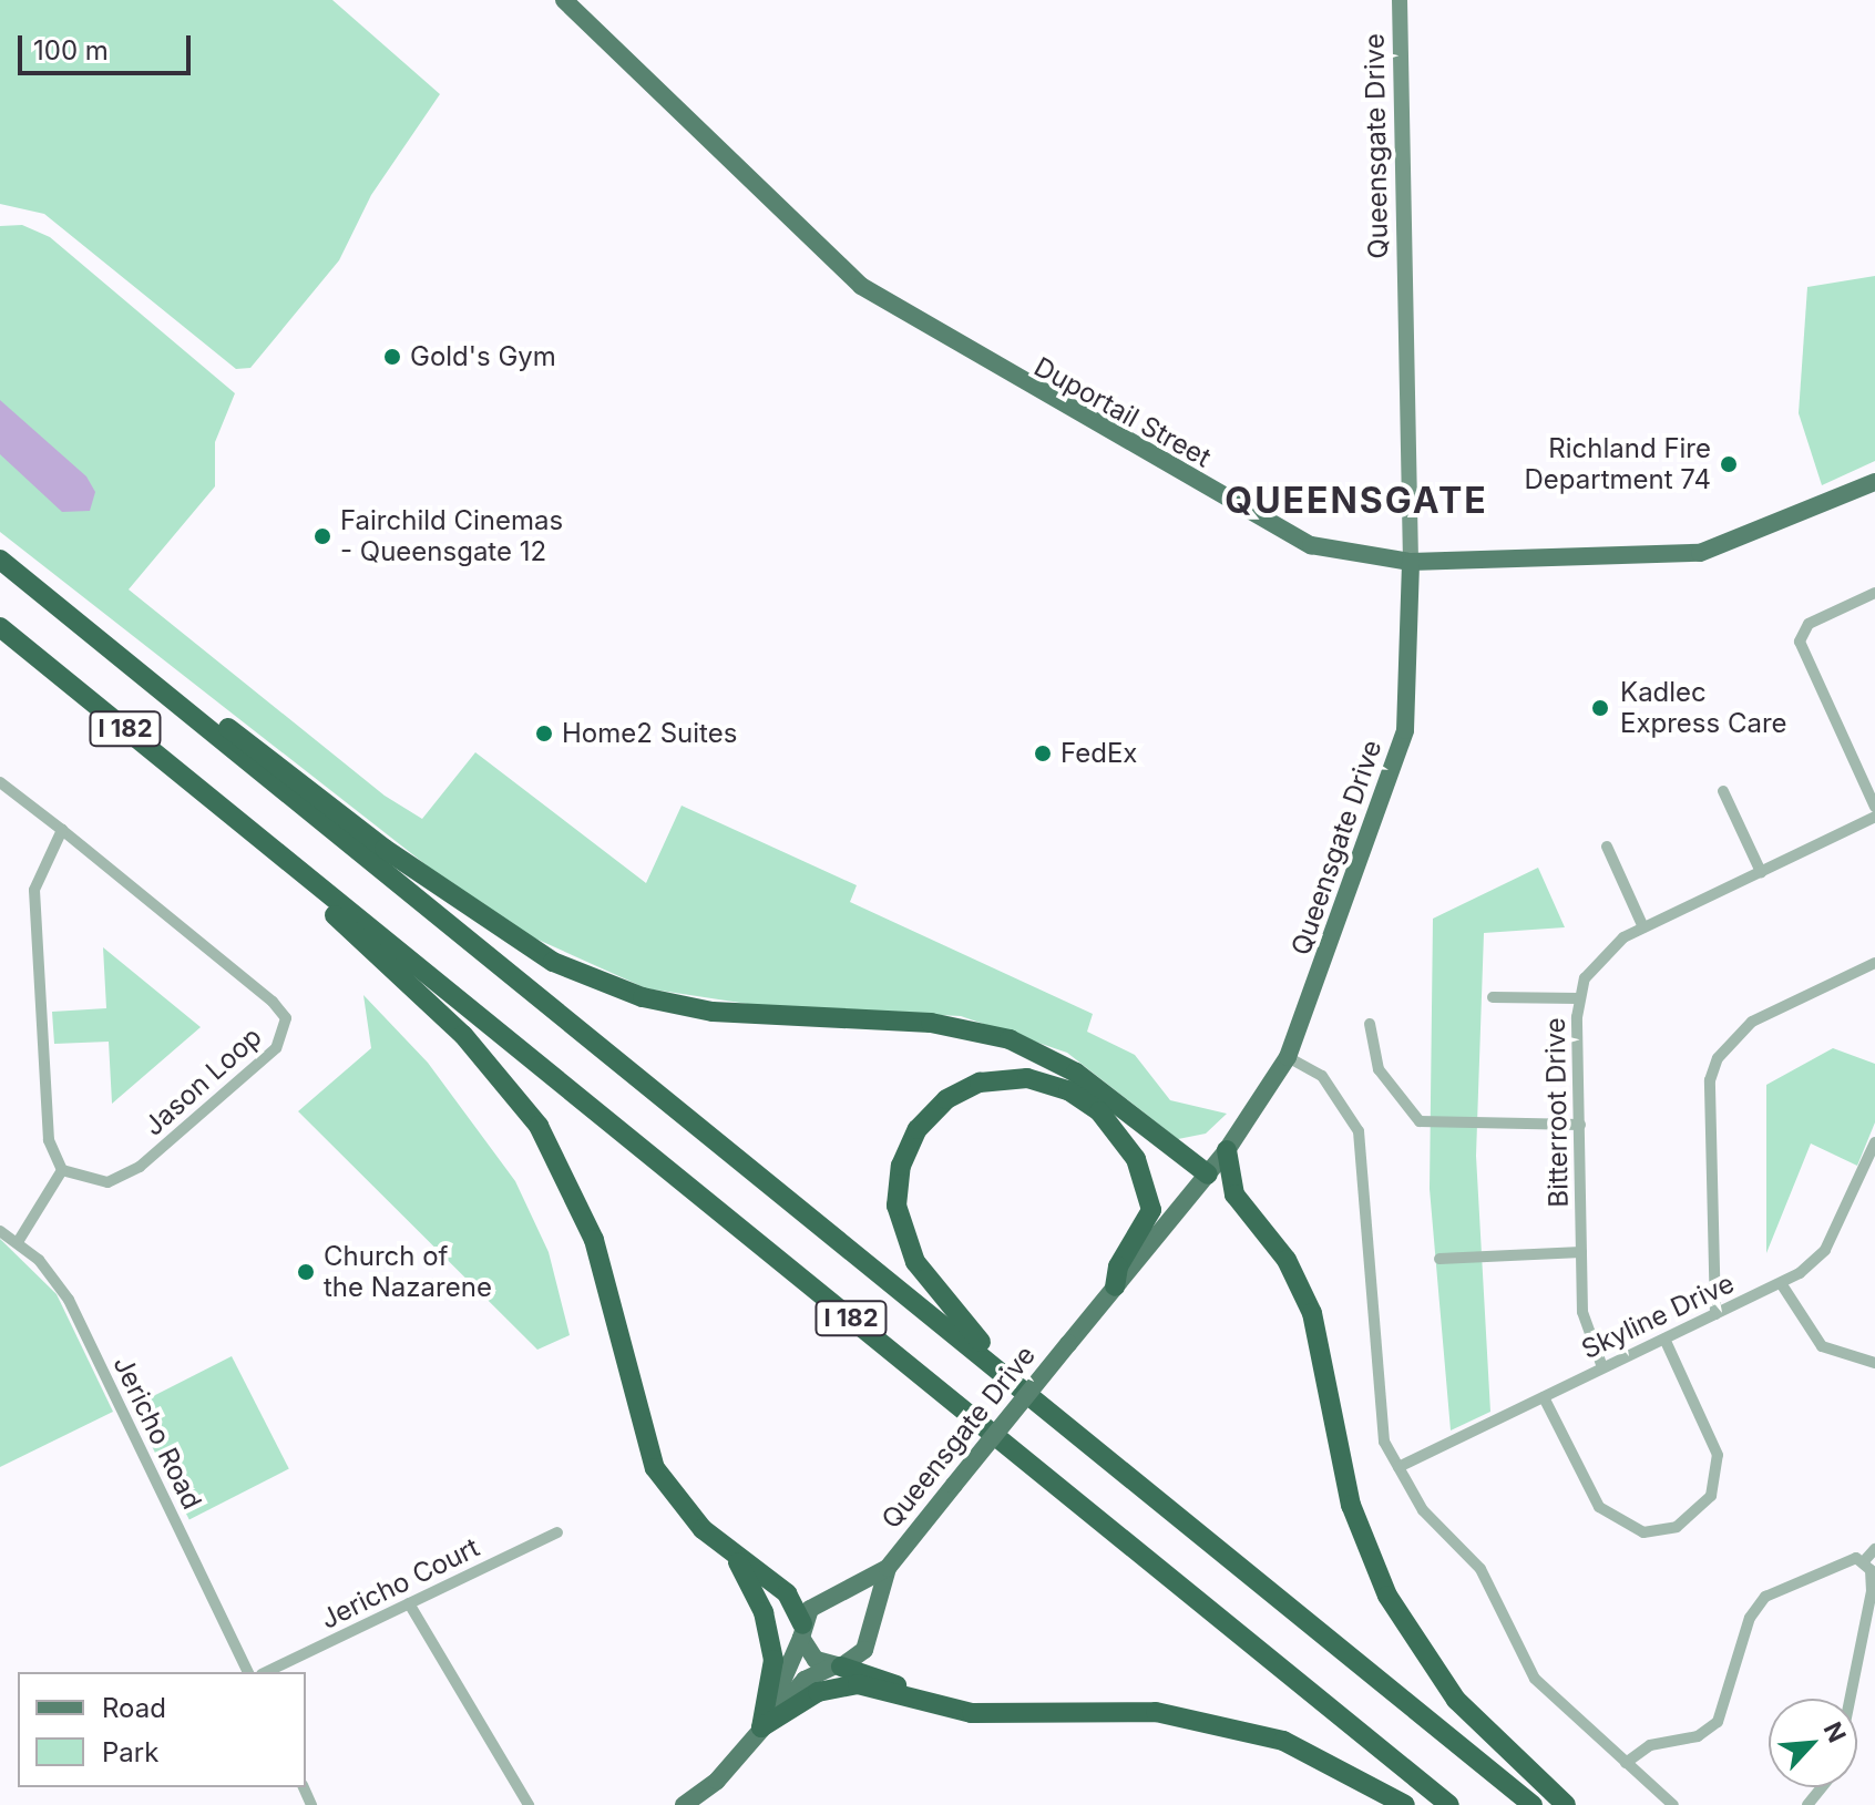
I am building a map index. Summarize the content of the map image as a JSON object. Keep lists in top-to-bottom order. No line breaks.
{"streets":{"highway":["I 182"],"main road":["Queensgate Drive","Duportail Street"],"street":["Jason Loop","Bitterroot Drive","Skyline Drive","Jericho Road","Jericho Court"]},"crossings":[["Queensgate Drive","Duportail Street"],["Bitterroot Drive","Skyline Drive"]],"districts":["QUEENSGATE"],"places":["Gold's Gym","Richland Fire Department 74","Fairchild Cinemas - Queensgate 12","Kadlec Express Care","Home2 Suites","FedEx","Church of the Nazarene"],"legend":["Road","Park"],"scale_bar":"100 m","north":"top right"}
